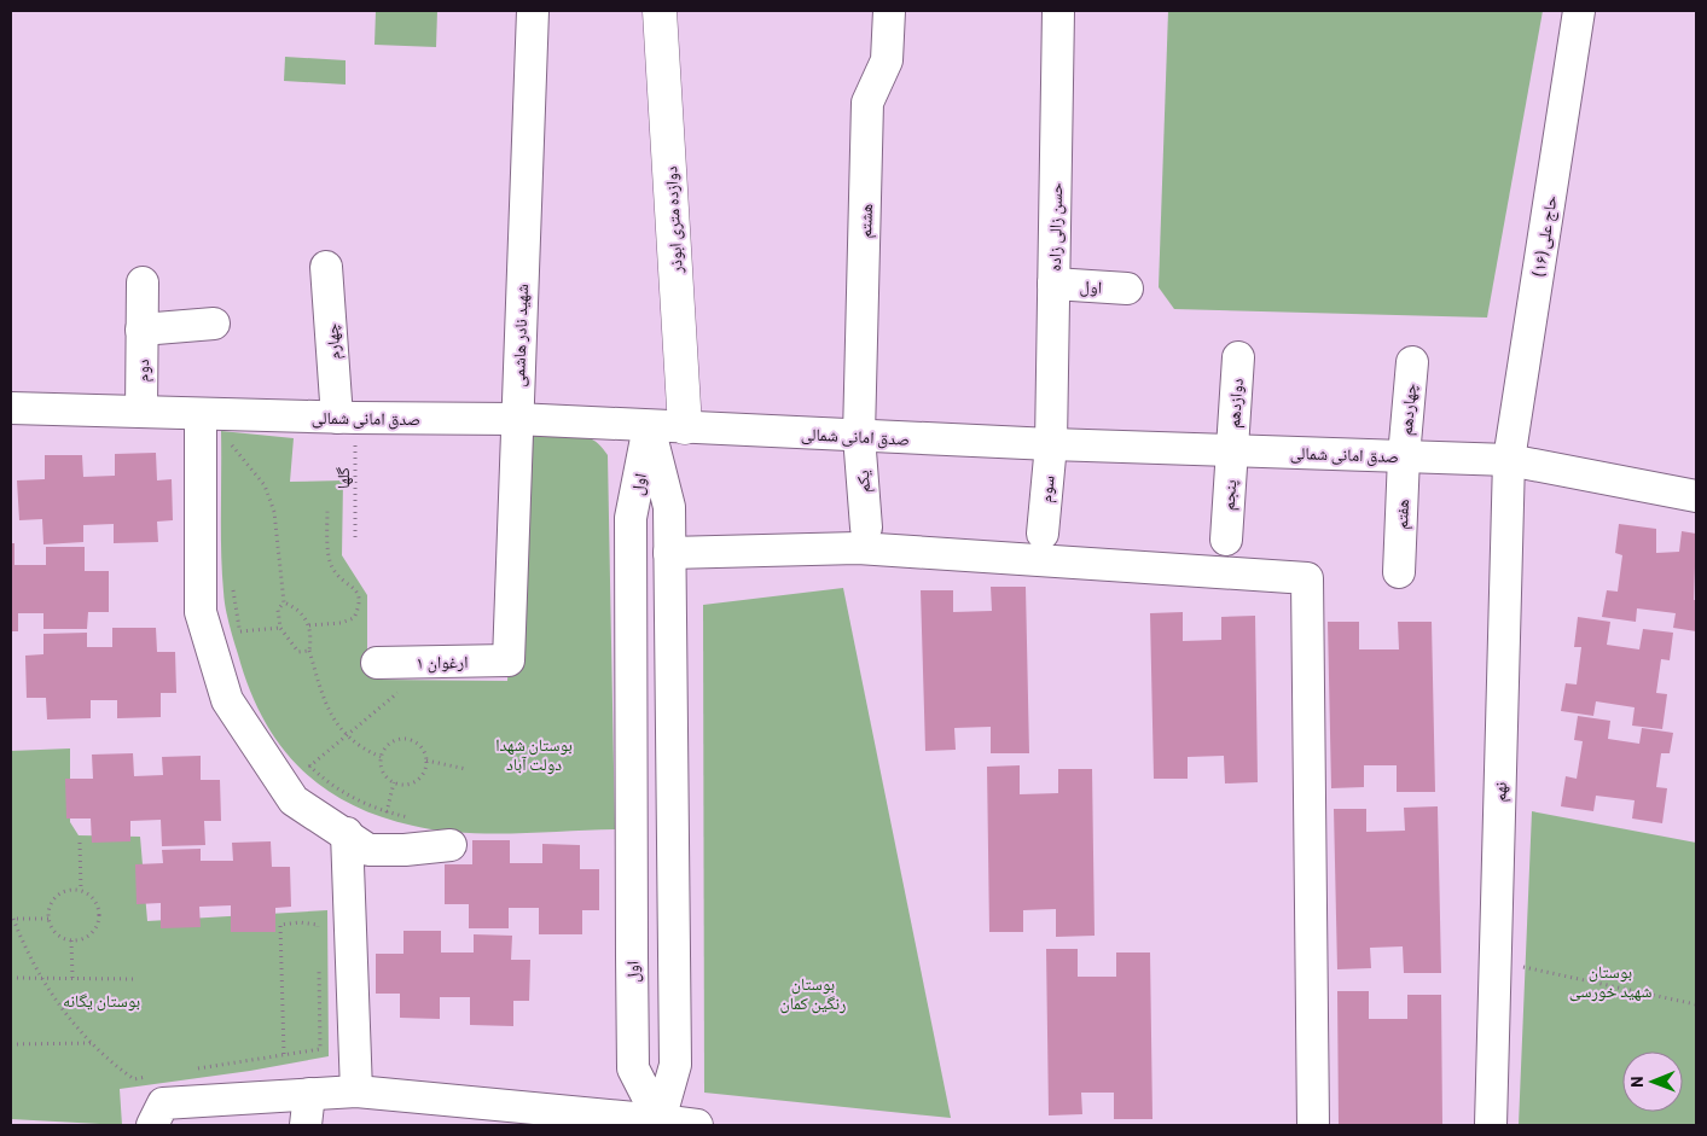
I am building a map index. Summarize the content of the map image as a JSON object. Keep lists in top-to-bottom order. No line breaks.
{"streets":{"street":["دوازده متری ابوذر","هشتم","حسن زالی زاده","حاج علی (۱۶)","اول","شهید نادر هاشمی","چهارم","دوم","دوازدهم","چهاردهم","صدق امانی شمالی","یکم","سوم","پنجم","هفتم","ارغوان ۱","نهم"],"path":["گلها"]},"crossings":[["دوازده متری ابوذر","صدق امانی شمالی"],["هشتم","صدق امانی شمالی"],["هشتم","یکم"],["حسن زالی زاده","اول"],["حسن زالی زاده","صدق امانی شمالی"],["حسن زالی زاده","سوم"],["حاج علی (۱۶)","صدق امانی شمالی"],["حاج علی (۱۶)","نهم"],["اول","صدق امانی شمالی"],["شهید نادر هاشمی","صدق امانی شمالی"],["شهید نادر هاشمی","ارغوان ۱"],["چهارم","صدق امانی شمالی"],["چهارم","گلها"],["دوم","صدق امانی شمالی"],["دوازدهم","صدق امانی شمالی"],["دوازدهم","پنجم"],["چهاردهم","صدق امانی شمالی"],["چهاردهم","هفتم"],["صدق امانی شمالی","گلها"],["صدق امانی شمالی","یکم"],["صدق امانی شمالی","سوم"],["صدق امانی شمالی","پنجم"],["صدق امانی شمالی","هفتم"],["صدق امانی شمالی","نهم"]],"parks":["بوستان شهدا دولت آباد","بوستان شهید خورسی","بوستان رنگین کمان","بوستان یگانه"],"north":"left"}
